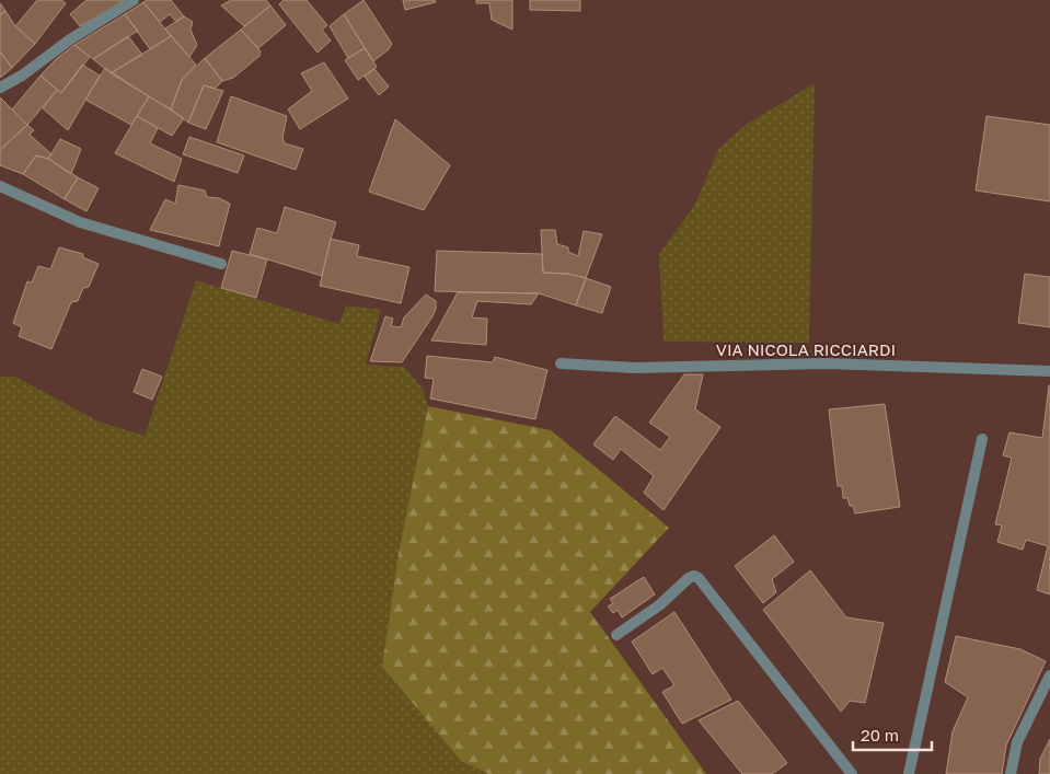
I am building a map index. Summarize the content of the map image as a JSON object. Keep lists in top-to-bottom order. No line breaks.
{"streets":{"street":["VIA NICOLA RICCIARDI"]},"scale_bar":"20 m"}
